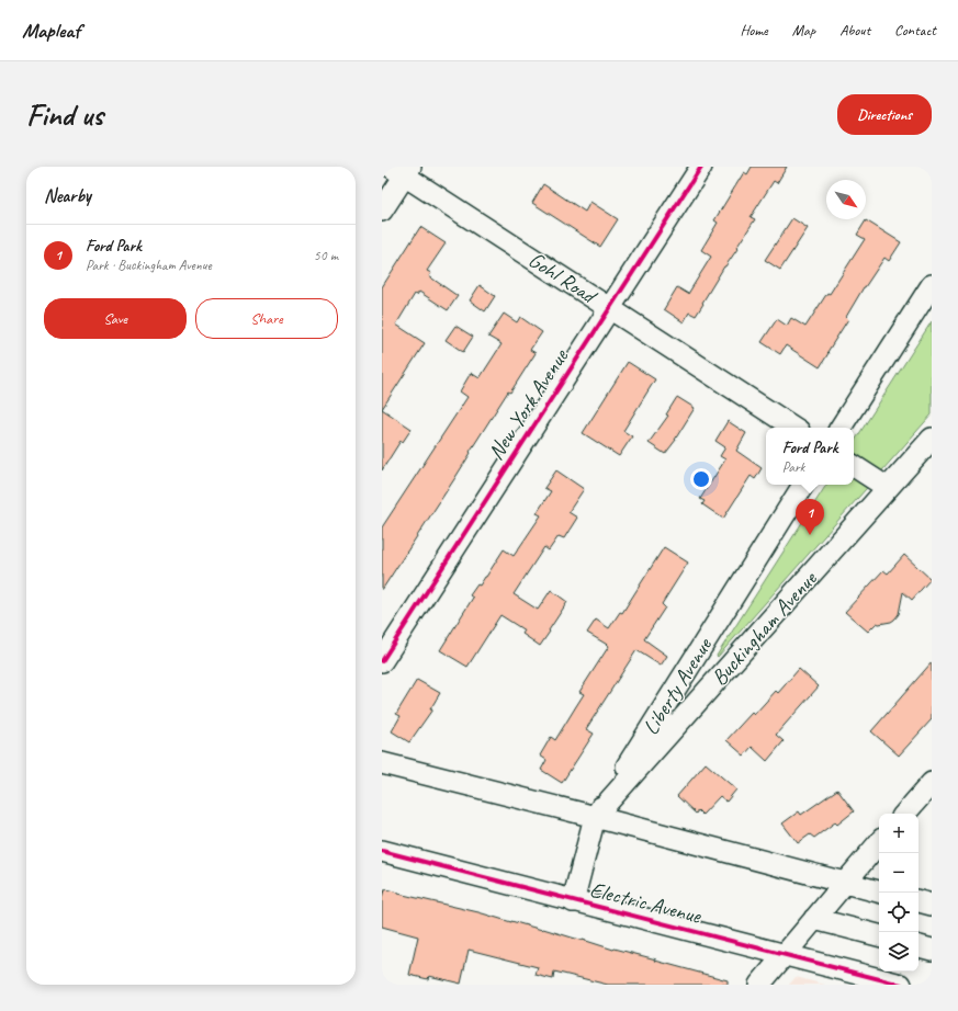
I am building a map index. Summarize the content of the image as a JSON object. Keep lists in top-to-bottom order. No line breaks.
{"streets":{"street":["Gohl Road","New York Avenue","Buckingham Avenue","Liberty Avenue","Electric Avenue"]},"crossings":[["Gohl Road","New York Avenue"],["Buckingham Avenue","Liberty Avenue"],["Liberty Avenue","Electric Avenue"]],"north":"bottom right","page":{"header":"Mapleaf","nav":["Home","Map","About","Contact"],"buttons":["Directions",["Save","Share"]],"title":"Find us","heading":"Nearby","list":[{"mark":"1","name":"Ford Park","note":"Park · Buckingham Avenue","value":"50 m"}],"popup":["Ford Park","Park"],"pins":"1","map_buttons":["+","−"]}}
